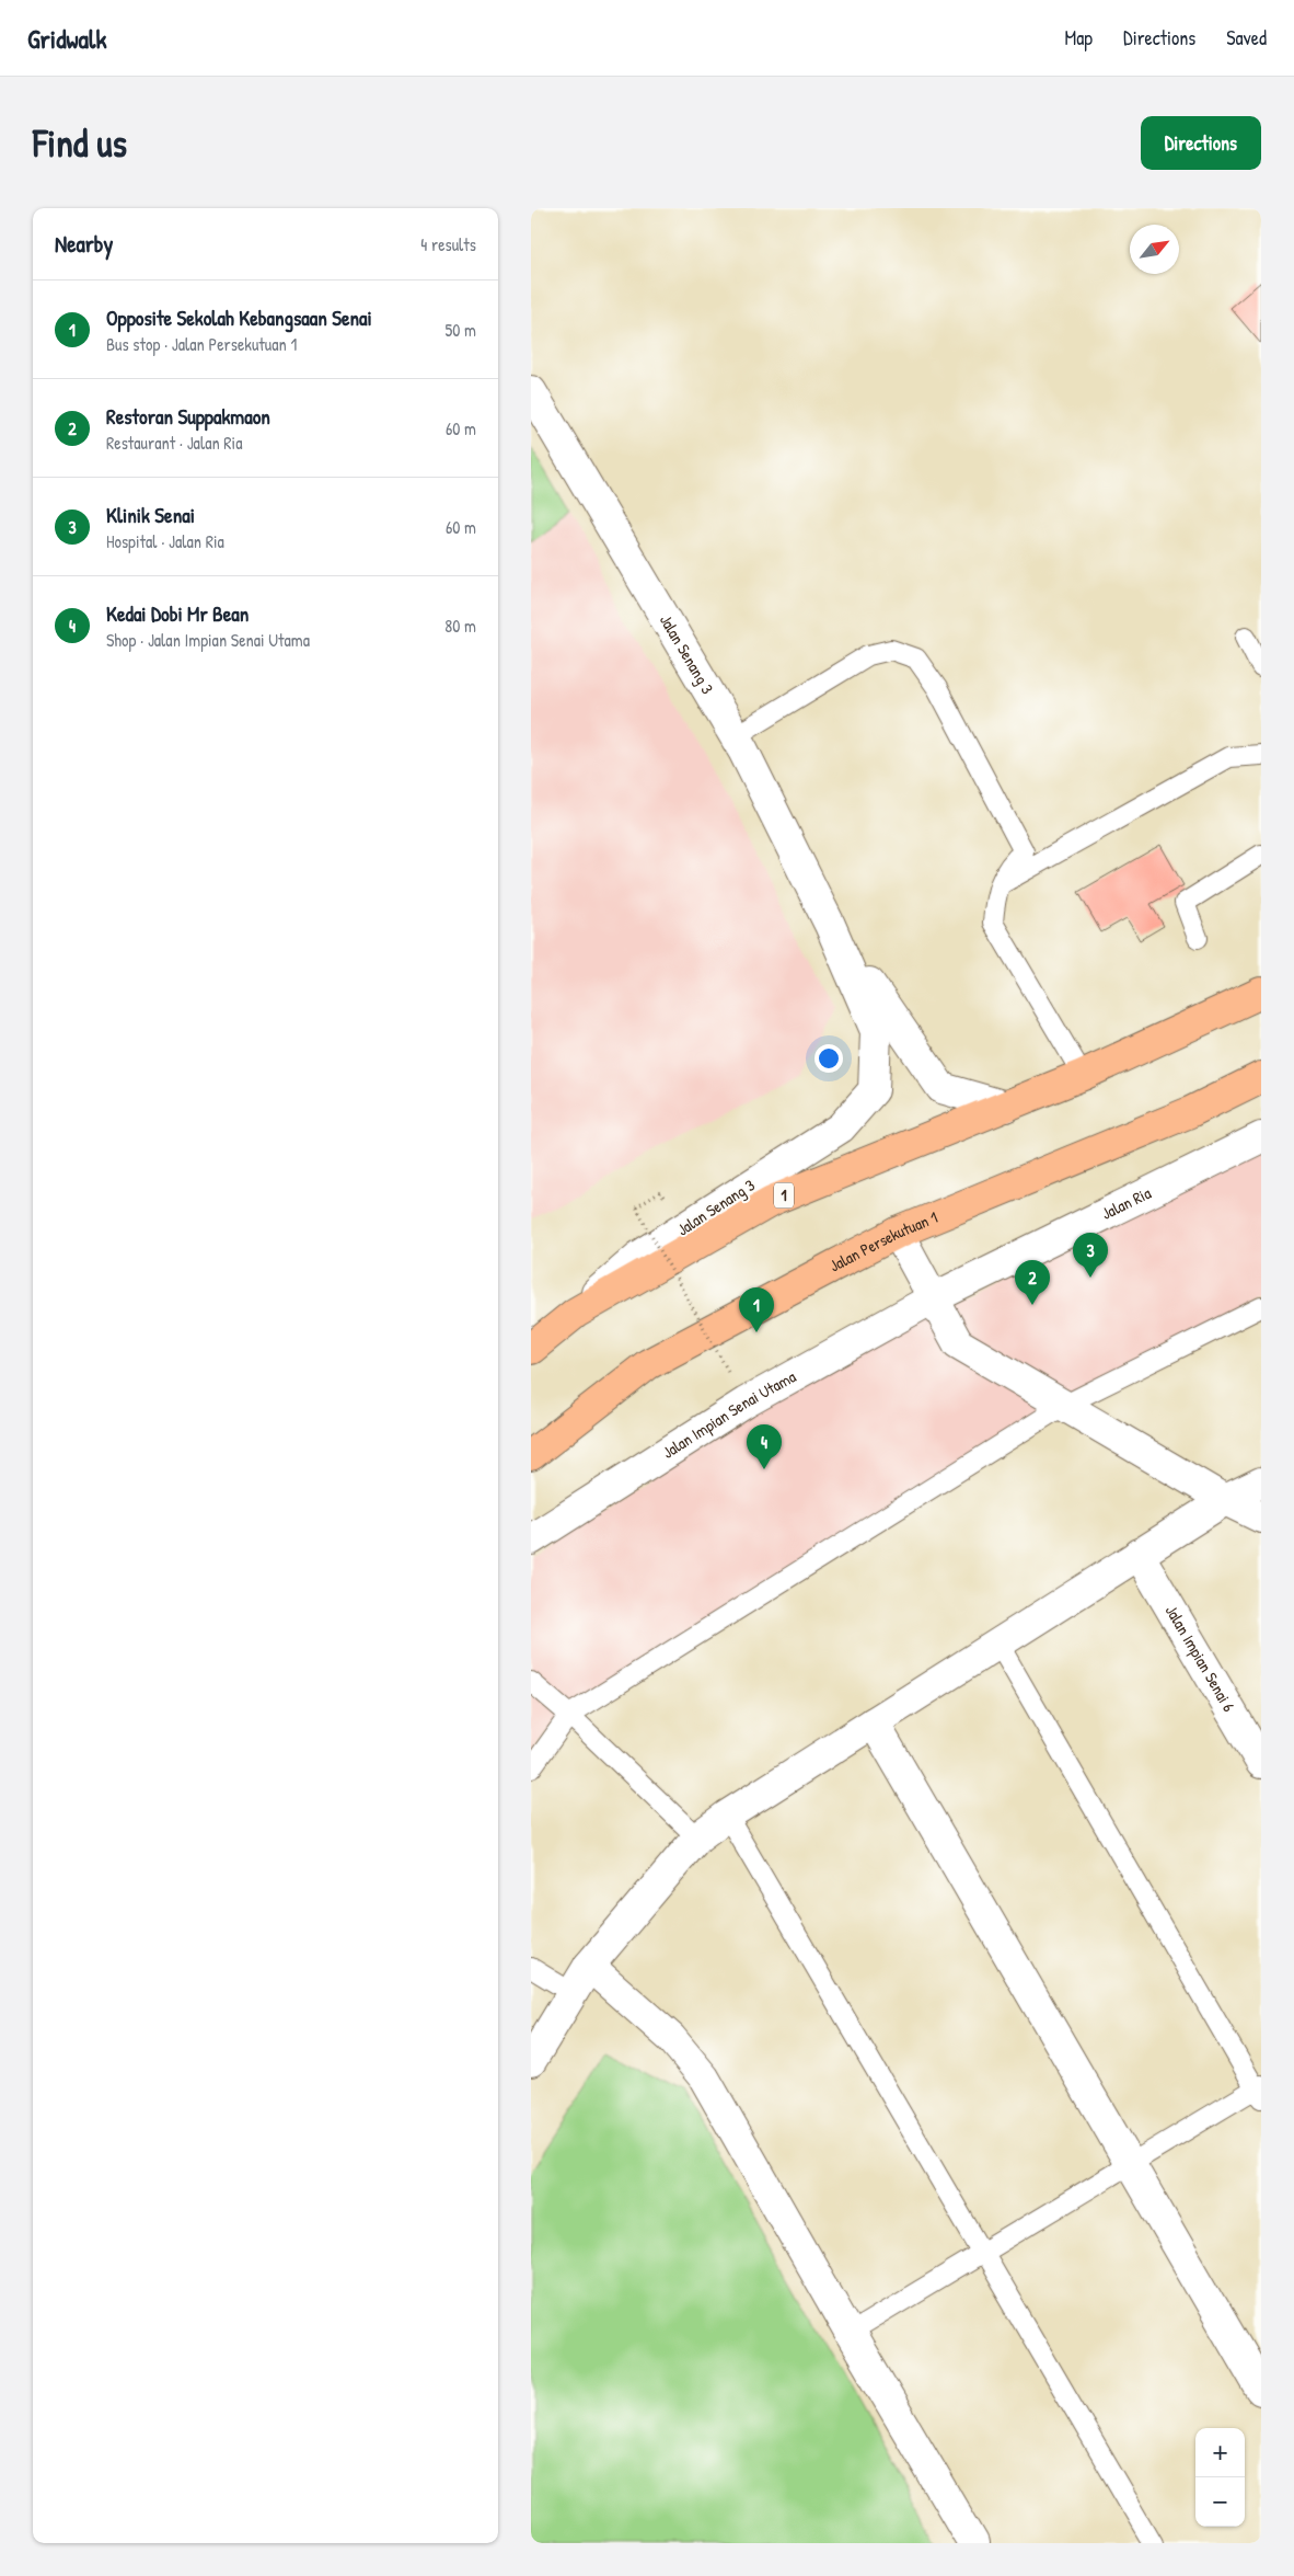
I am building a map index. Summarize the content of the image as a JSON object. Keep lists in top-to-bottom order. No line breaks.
{"streets":{"highway":["1","Jalan Persekutuan 1"],"street":["Jalan Senang 3","Jalan Ria","Jalan Impian Senai Utama","Jalan Impian Senai 6"]},"crossings":[["Jalan Senang 3","1"],["Jalan Ria","Jalan Impian Senai Utama"]],"north":"top right","page":{"header":"Gridwalk","nav":["Map","Directions","Saved"],"buttons":"Directions","title":"Find us","heading":["Nearby","4 results"],"list":[{"mark":"1","name":"Opposite Sekolah Kebangsaan Senai","note":"Bus stop · Jalan Persekutuan 1","value":"50 m"},{"mark":"2","name":"Restoran Suppakmaon","note":"Restaurant · Jalan Ria","value":"60 m"},{"mark":"3","name":"Klinik Senai","note":"Hospital · Jalan Ria","value":"60 m"},{"mark":"4","name":"Kedai Dobi Mr Bean","note":"Shop · Jalan Impian Senai Utama","value":"80 m"}],"pins":["3","2","1","4"],"map_buttons":["+","−"]}}
